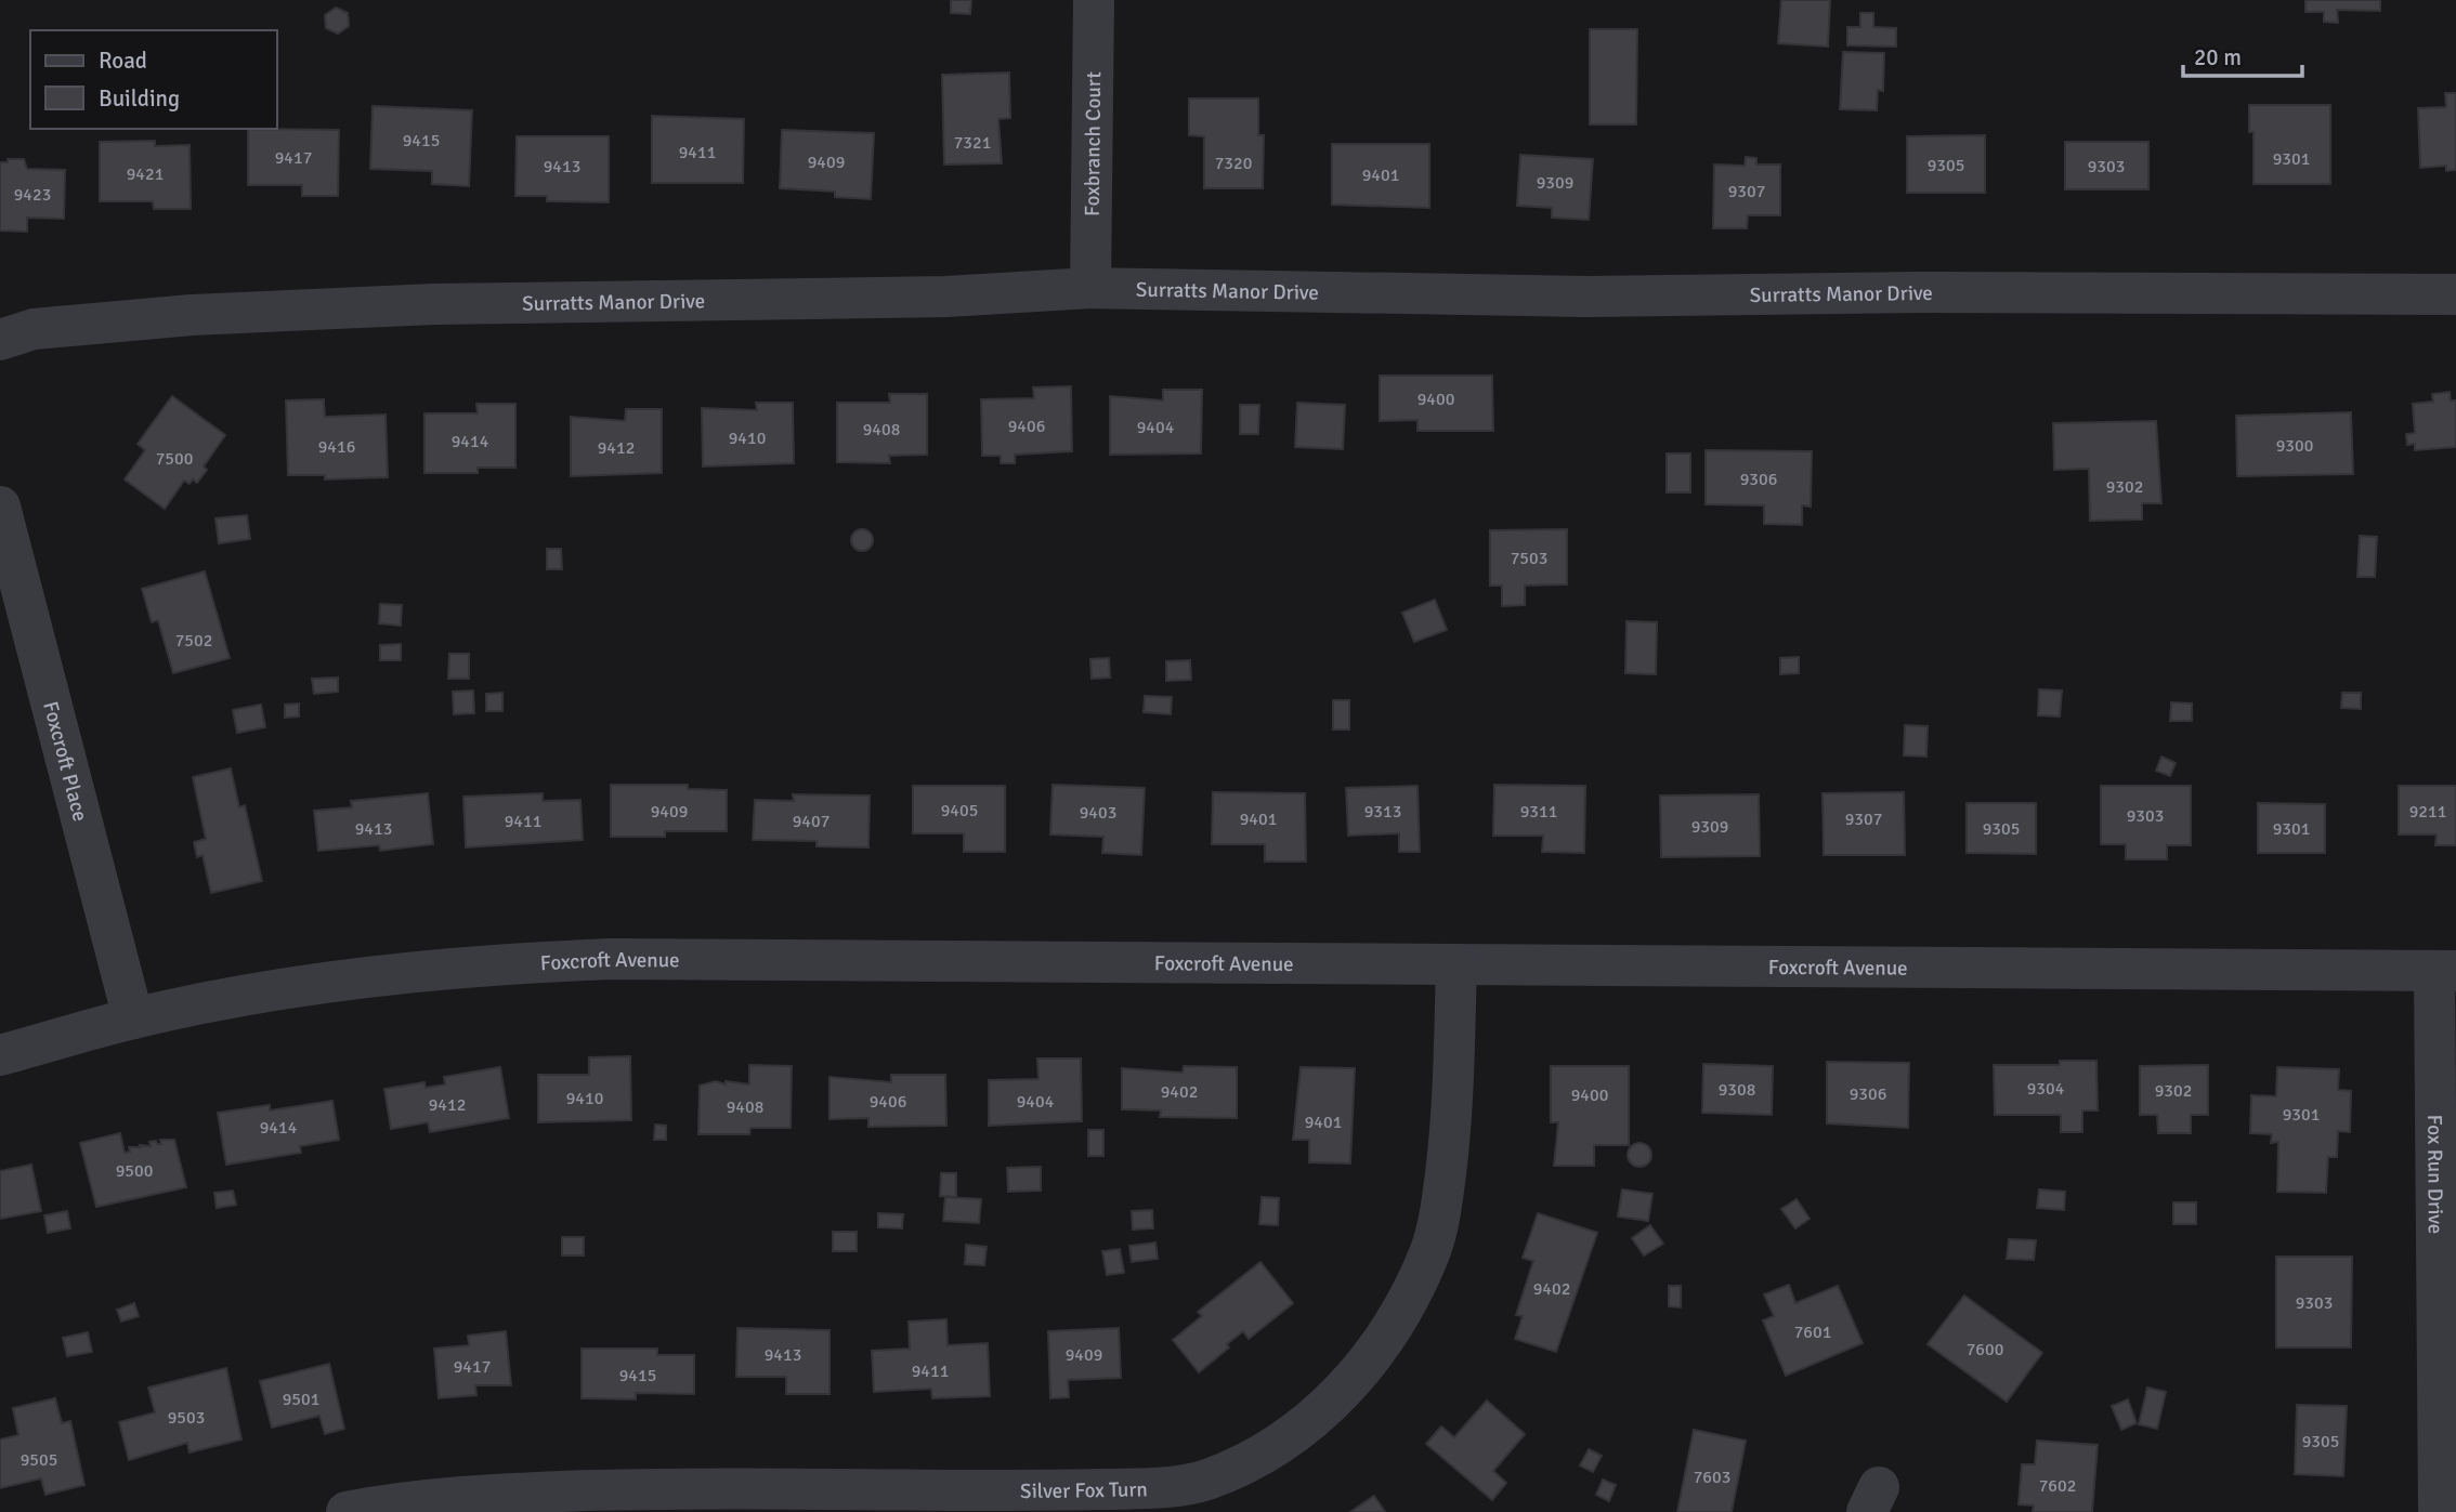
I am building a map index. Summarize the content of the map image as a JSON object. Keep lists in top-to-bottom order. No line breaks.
{"streets":{"street":["Foxbranch Court","Surratts Manor Drive","Foxcroft Place","Foxcroft Avenue","Fox Run Drive","Silver Fox Turn"]},"crossings":[["Foxbranch Court","Surratts Manor Drive"],["Foxcroft Place","Foxcroft Avenue"],["Foxcroft Avenue","Fox Run Drive"],["Foxcroft Avenue","Silver Fox Turn"]],"house_numbers":["9415","7321","9411","9417","9301","9409","7320","9305","9413","9303","9421","9401","9309","9307","9423","9400","9406","9404","9408","9410","9414","9300","9416","9412","7500","9306","9302","7503","7502","9405","9409","9313","9311","9211","9403","9303","9401","9307","9411","9407","9309","9413","9305","9301","9304","9308","9302","9402","9306","9400","9410","9406","9404","9412","9408","9301","9401","9414","9500","9402","9303","7601","7600","9413","9409","9417","9411","9415","9501","9503","9305","9505","7603","7602"],"legend":["Road","Building"],"scale_bar":"20 m"}
